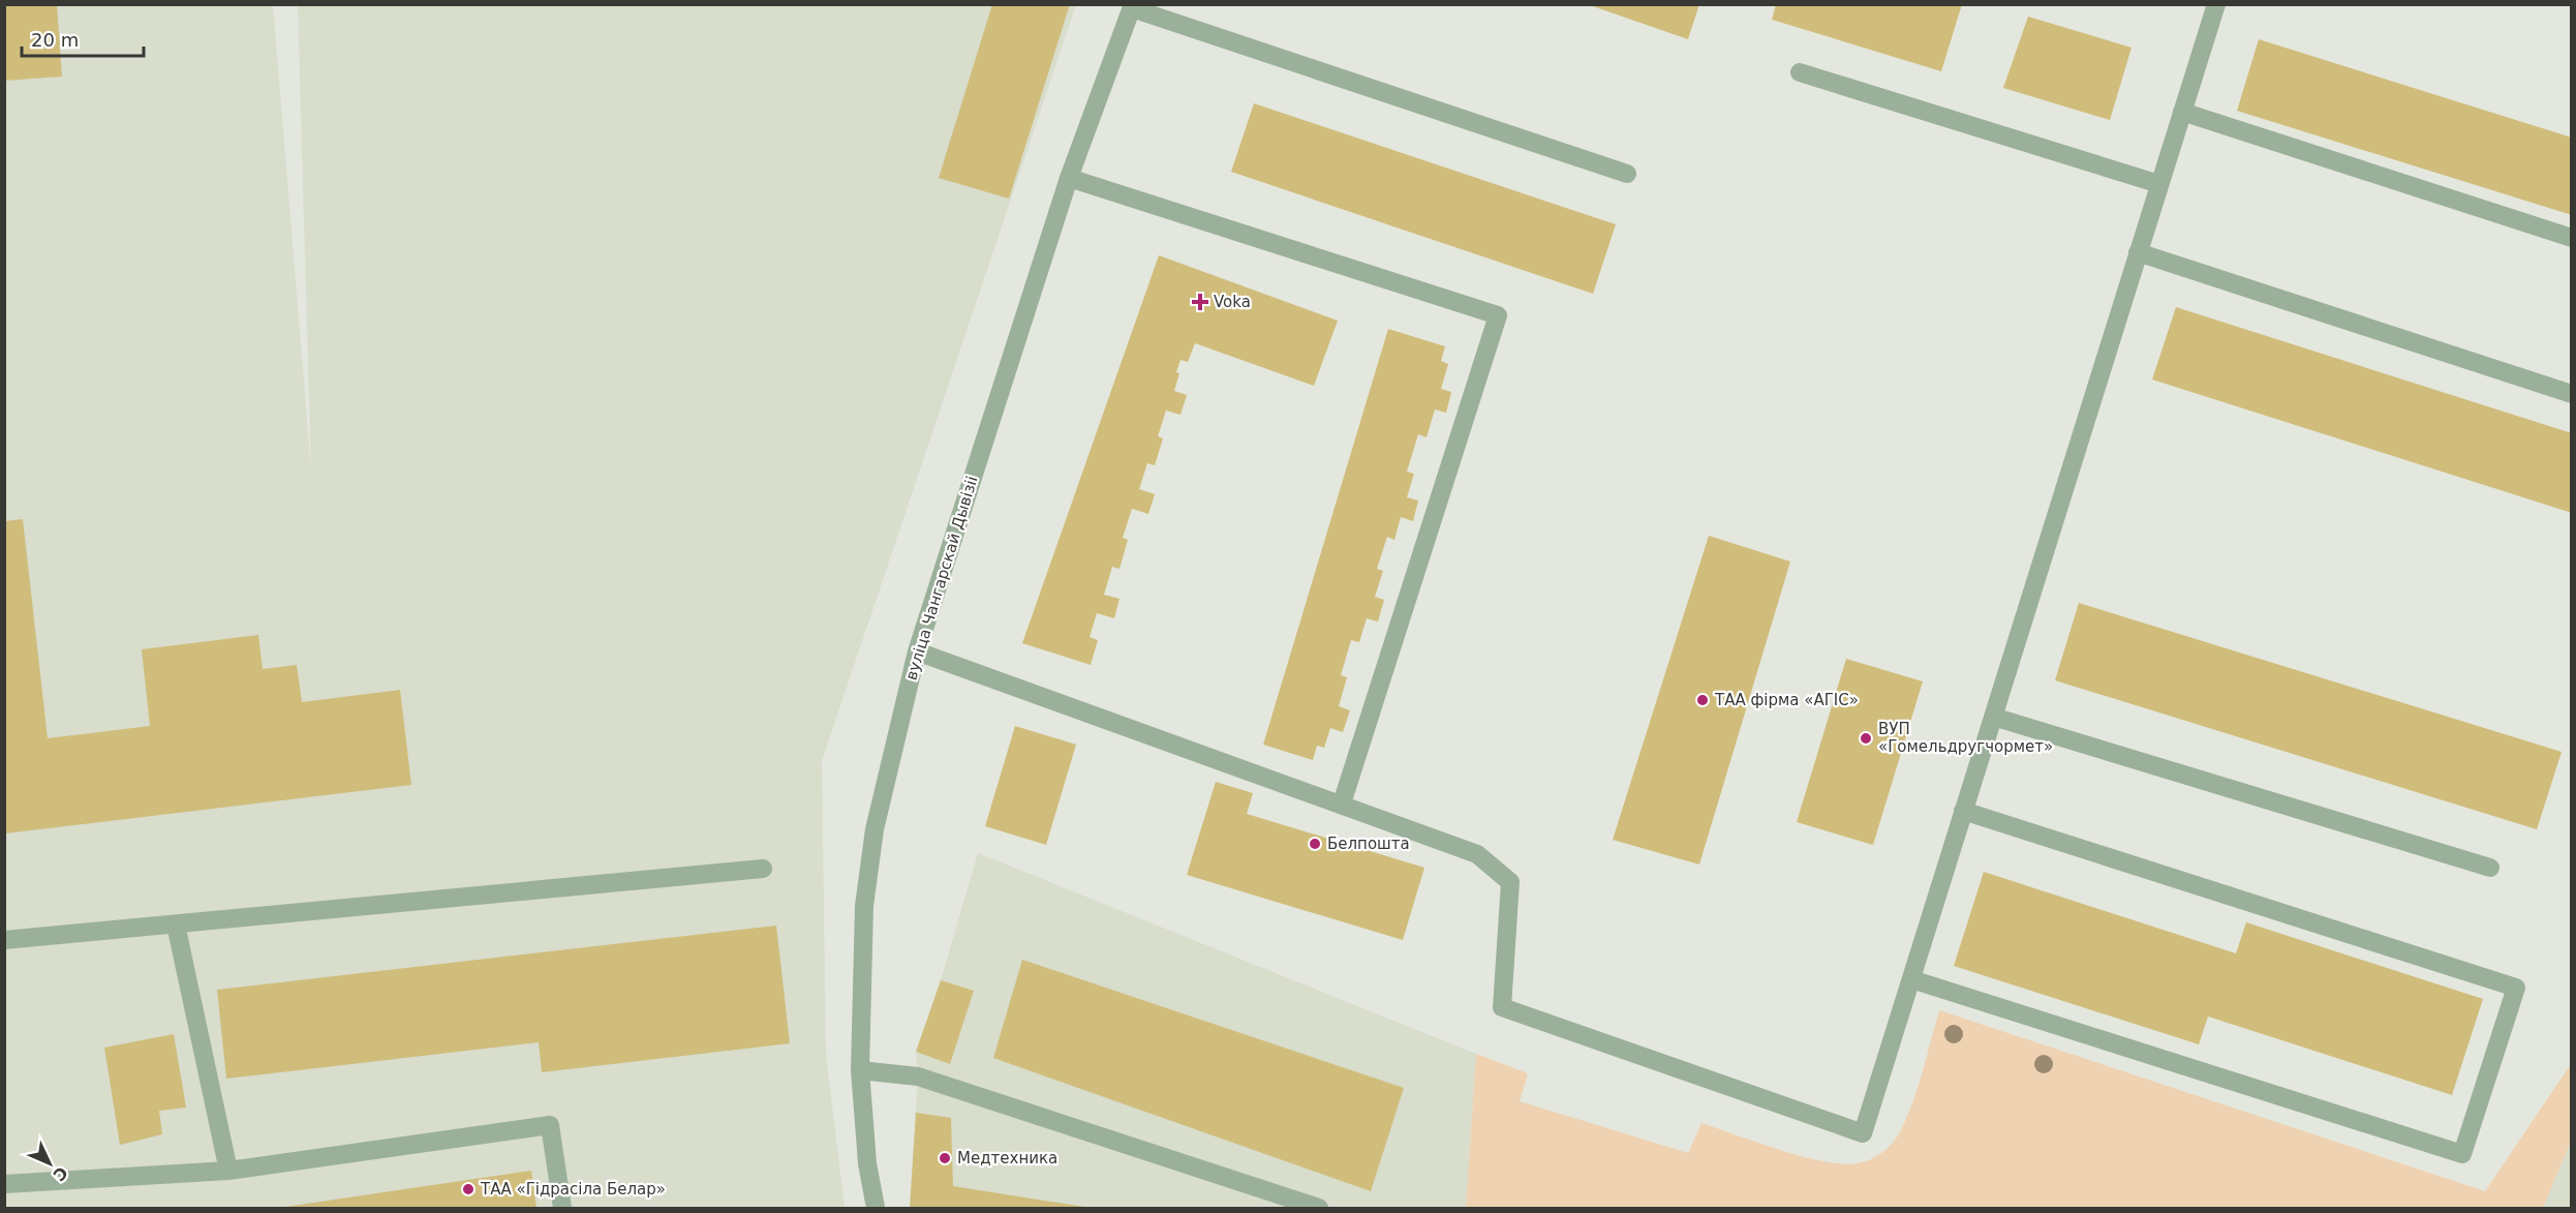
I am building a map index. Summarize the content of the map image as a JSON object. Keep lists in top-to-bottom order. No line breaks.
{"streets":{"street":["вуліца Чангарскай Дывізіі"]},"places":{"health":["Voka"],"other":["ТАА фірма «АГІС»","ВУП «Гомельдругчормет»","Белпошта","Медтехника","ТАА «Гідрасіла Белар»"]},"scale_bar":"20 m","north":"bottom right"}
